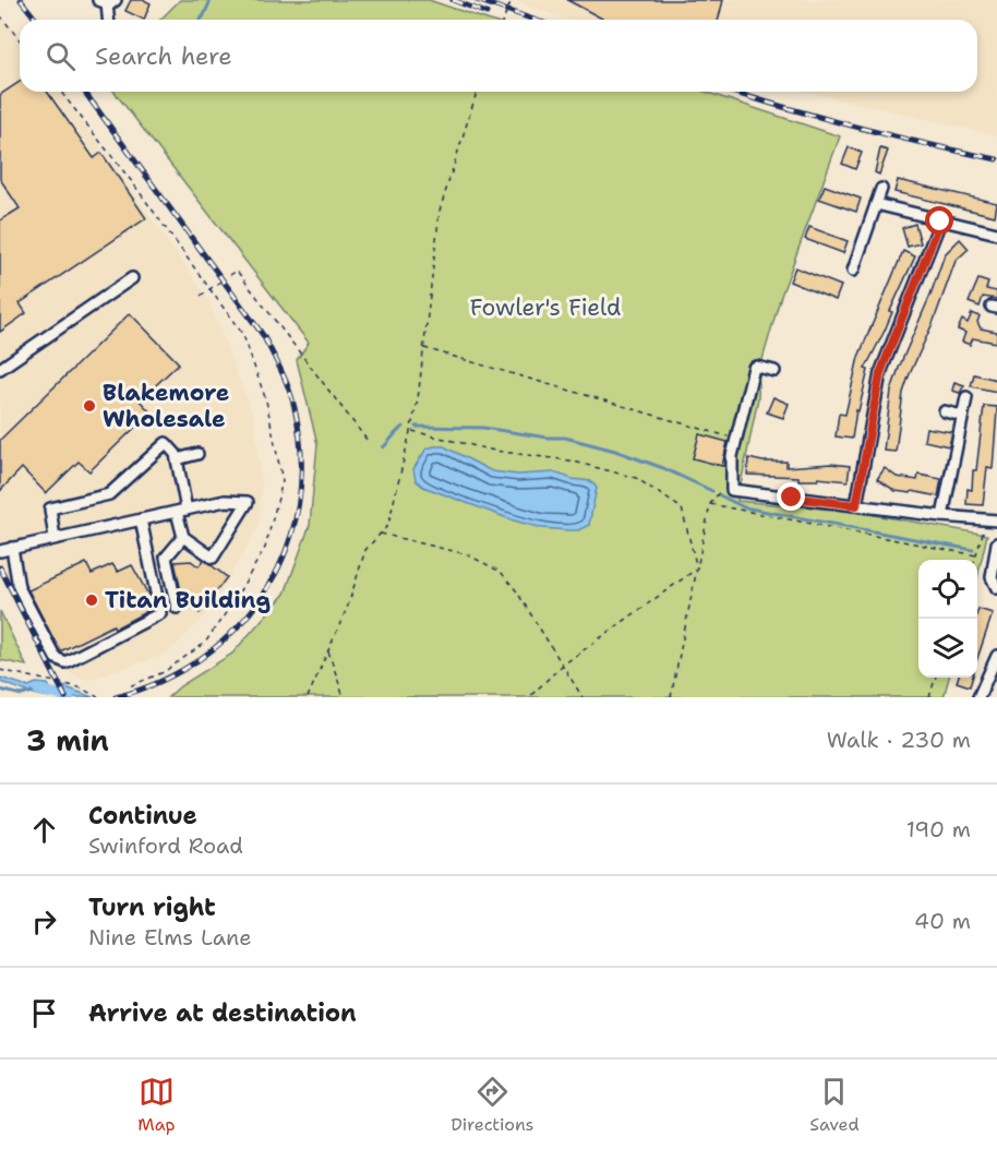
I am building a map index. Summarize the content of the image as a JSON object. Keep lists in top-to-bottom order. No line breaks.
{"parks":["Fowler's Field"],"places":["Blakemore Wholesale","Titan Building"],"page":{"search":"Search here","heading":["3 min","Walk · 230 m"],"list":[["Continue","Swinford Road","190 m"],["Turn right","Nine Elms Lane","40 m"],"Arrive at destination"],"nav":["Map","Directions","Saved"]}}
